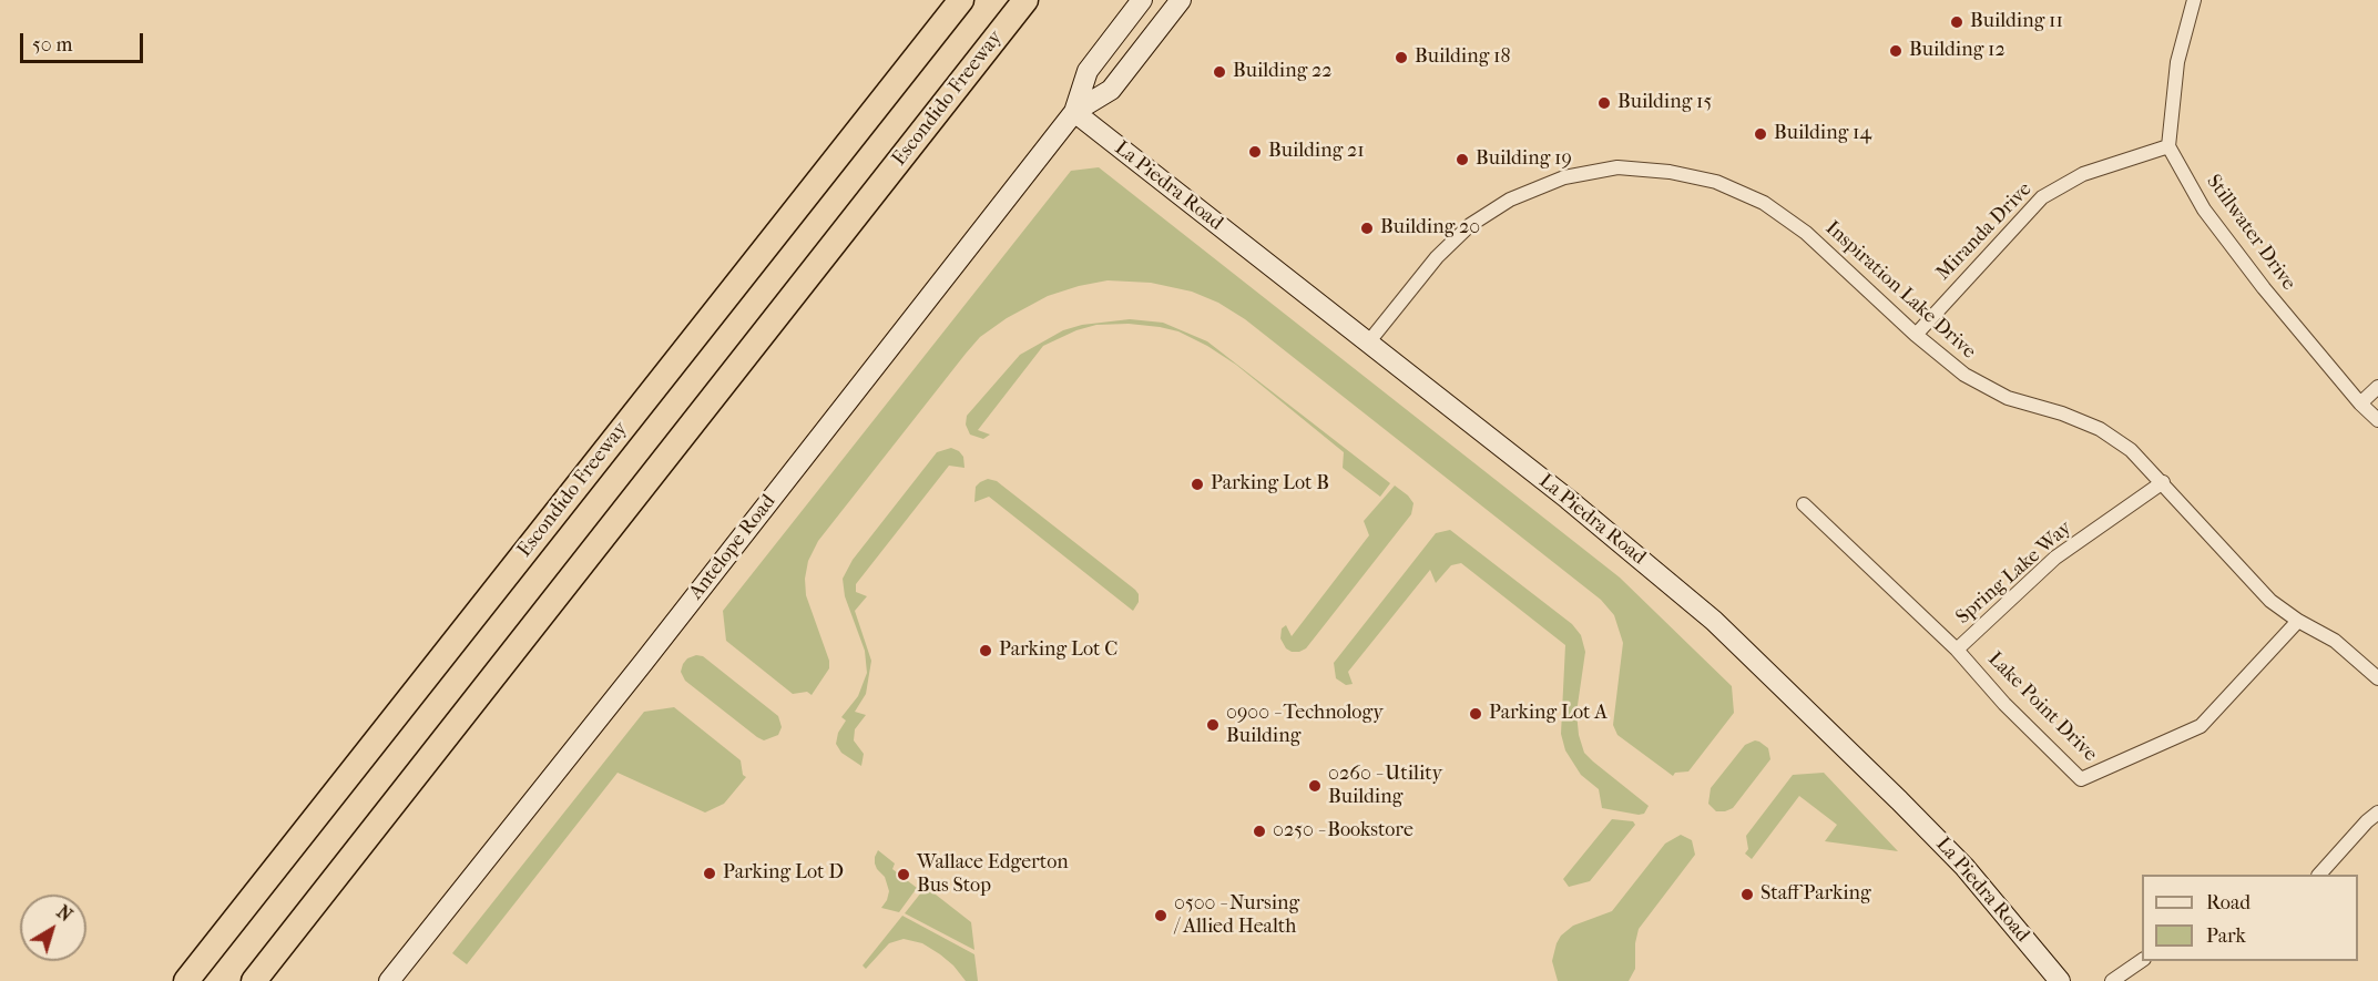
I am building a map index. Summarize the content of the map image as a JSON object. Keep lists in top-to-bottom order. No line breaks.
{"streets":{"highway":["Escondido Freeway"],"main road":["La Piedra Road","Antelope Road"],"street":["Miranda Drive","Stillwater Drive","Inspiration Lake Drive","Spring Lake Way","Lake Point Drive"]},"crossings":[["La Piedra Road","Inspiration Lake Drive"],["La Piedra Road","Antelope Road"],["Miranda Drive","Stillwater Drive"],["Miranda Drive","Inspiration Lake Drive"],["Inspiration Lake Drive","Spring Lake Way"],["Inspiration Lake Drive","Lake Point Drive"],["Spring Lake Way","Lake Point Drive"]],"places":["Building 11","Building 12","Building 18","Building 22","Building 15","Building 14","Building 21","Building 19","Building 20","Parking Lot B","Parking Lot C","Parking Lot A","0900 - Technology Building","0260 - Utility Building","0250 - Bookstore","Parking Lot D","Wallace Edgerton Bus Stop","Staff Parking","0500 - Nursing / Allied Health"],"legend":["Road","Park"],"scale_bar":"50 m","north":"top right"}
